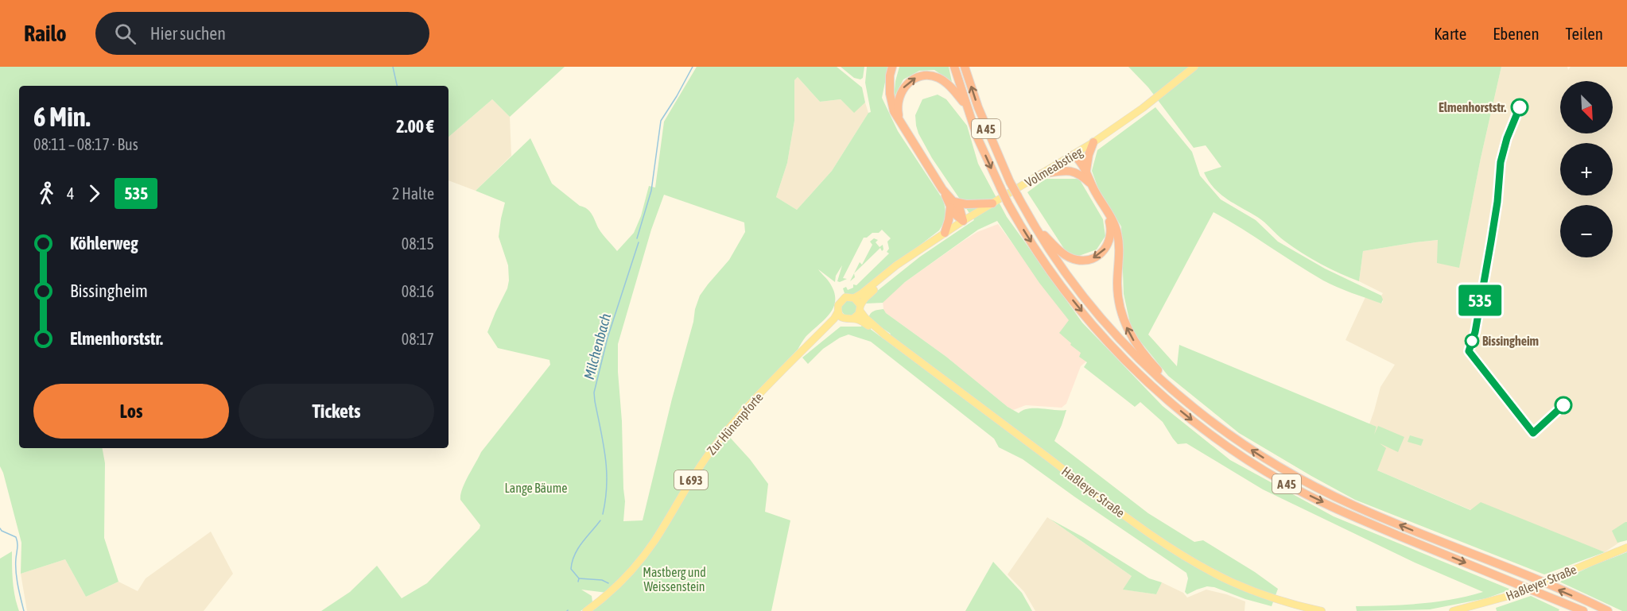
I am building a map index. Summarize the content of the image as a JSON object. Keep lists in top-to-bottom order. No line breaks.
{"streets":{"highway":["A 45"],"main road":["Volmeabstieg","Zur Hünenpforte","L 693","Haßleyer Straße"]},"crossings":[["Volmeabstieg","Zur Hünenpforte"],["Volmeabstieg","Haßleyer Straße"],["Zur Hünenpforte","Haßleyer Straße"]],"water":["Milchenbach"],"parks":["Lange Bäume","Mastberg und Weissenstein"],"places":["Elmenhorststr.","Bissingheim"],"lines":["bus line 535"],"north":"bottom right","page":{"header":"Railo","search":"Hier suchen","nav":["Karte","Ebenen","Teilen"],"on_map":"535","map_buttons":["+","−"],"heading":["6 Min.","08:11 – 08:17 · Bus","2.00 €"],"legs":["4","535","2 Halte"],"list":[{"name":"Köhlerweg","value":"08:15"},{"name":"Bissingheim","value":"08:16"},{"name":"Elmenhorststr.","value":"08:17"}],"buttons":["Los","Tickets"]}}
